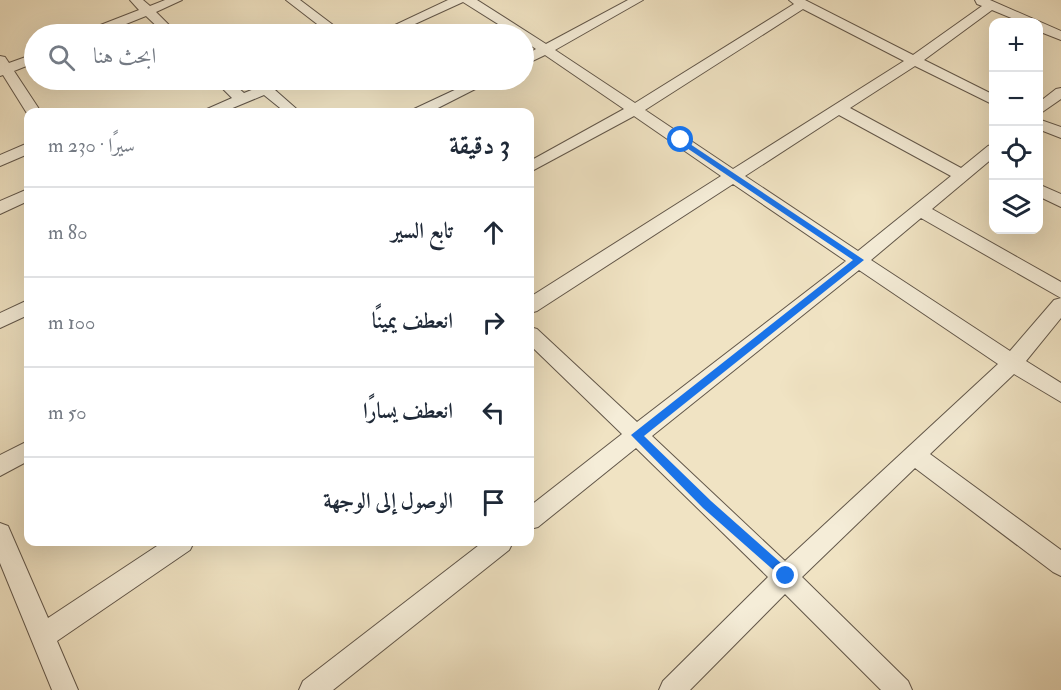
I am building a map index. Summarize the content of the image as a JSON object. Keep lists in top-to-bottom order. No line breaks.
{"page":{"map_buttons":["+","−"],"search":"ابحث هنا","heading":["3 دقيقة","سيرًا · 230 m"],"list":[["تابع السير","80 m"],["انعطف يمينًا","100 m"],["انعطف يسارًا","50 m"],"الوصول إلى الوجهة"]}}
